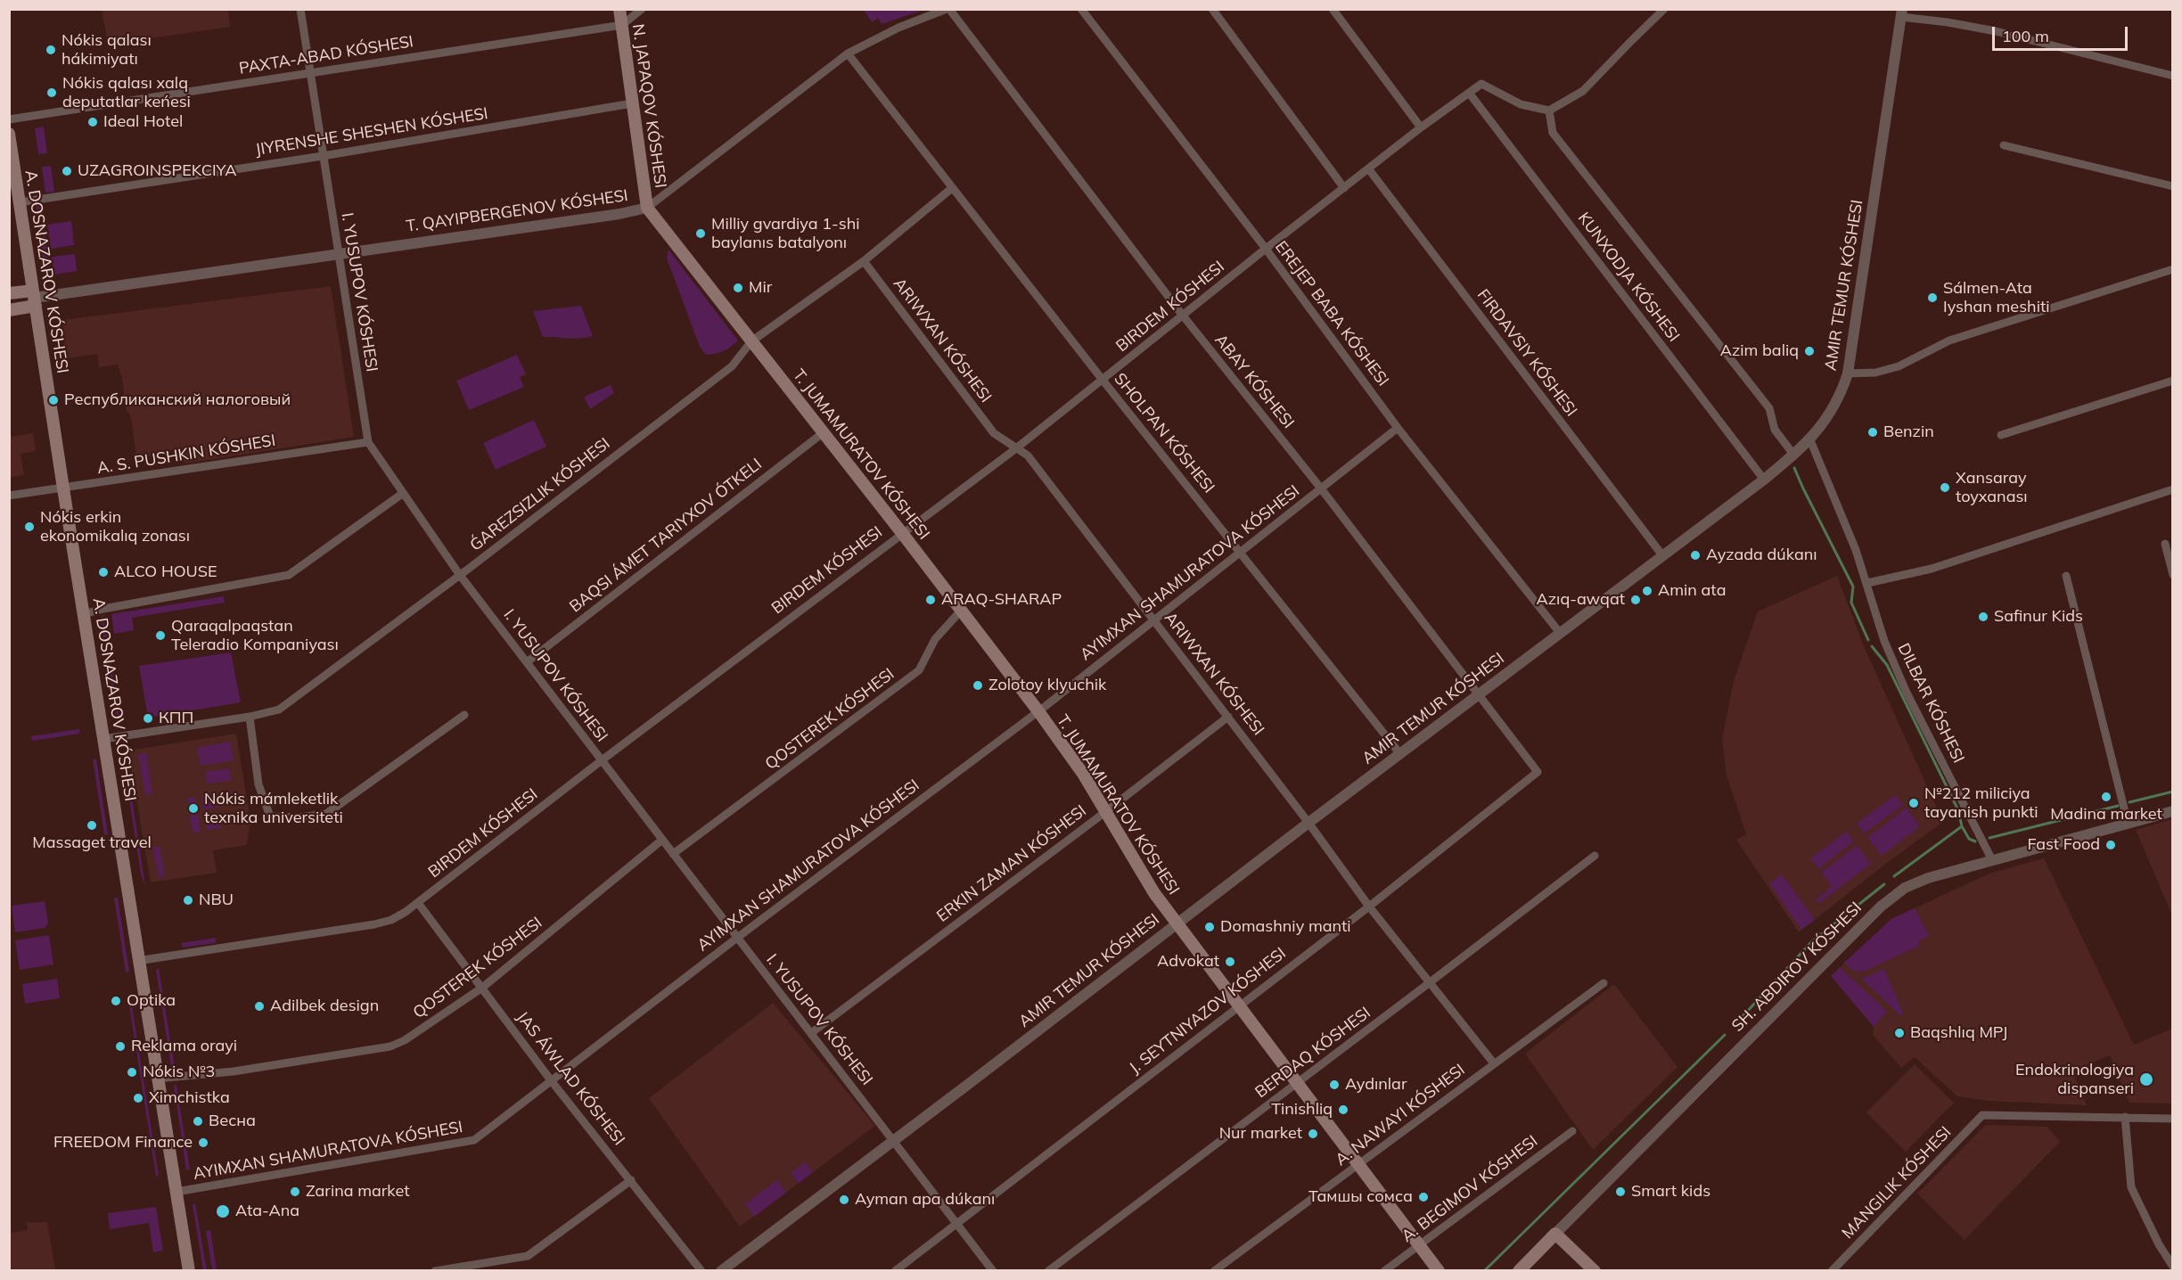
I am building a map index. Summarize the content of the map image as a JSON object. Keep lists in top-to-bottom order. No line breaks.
{"streets":{"main road":["N. JAPAQOV KÓSHESI","A. DOSNAZAROV KÓSHESI","T. JUMAMURATOV KÓSHESI","SH. ABDIROV KÓSHESI"],"street":["PAXTA-ABAD KÓSHESI","JIYRENSHE SHESHEN KÓSHESI","KUNXODJA KÓSHESI","AMIR TEMUR KÓSHESI","I. YUSUPOV KÓSHESI","BIRDEM KÓSHESI","EREJEP BABA KÓSHESI","FIRDAVSIY KÓSHESI","ABAY KÓSHESI","SHOLPAN KÓSHESI","A. S. PUSHKIN KÓSHESI","ǴAREZSIZLIK KÓSHESI","DILBAR KÓSHESI","QOSTEREK KÓSHESI","ERKIN ZAMAN KÓSHESI","J. SEYTNIYAZOV KÓSHESI","BERDAQ KÓSHESI","JAS ÁWLAD KÓSHESI","MANGILIK KÓSHESI","A. BEGIMOV KÓSHESI"]},"crossings":[["PAXTA-ABAD KÓSHESI","N. JAPAQOV KÓSHESI"],["PAXTA-ABAD KÓSHESI","I. YUSUPOV KÓSHESI"],["N. JAPAQOV KÓSHESI","JIYRENSHE SHESHEN KÓSHESI"],["N. JAPAQOV KÓSHESI","T. JUMAMURATOV KÓSHESI"],["JIYRENSHE SHESHEN KÓSHESI","A. DOSNAZAROV KÓSHESI"],["JIYRENSHE SHESHEN KÓSHESI","I. YUSUPOV KÓSHESI"],["A. DOSNAZAROV KÓSHESI","BIRDEM KÓSHESI"],["A. DOSNAZAROV KÓSHESI","A. S. PUSHKIN KÓSHESI"],["A. DOSNAZAROV KÓSHESI","ǴAREZSIZLIK KÓSHESI"],["A. DOSNAZAROV KÓSHESI","QOSTEREK KÓSHESI"],["KUNXODJA KÓSHESI","AMIR TEMUR KÓSHESI"],["KUNXODJA KÓSHESI","BIRDEM KÓSHESI"],["AMIR TEMUR KÓSHESI","I. YUSUPOV KÓSHESI"],["AMIR TEMUR KÓSHESI","EREJEP BABA KÓSHESI"],["AMIR TEMUR KÓSHESI","FIRDAVSIY KÓSHESI"],["AMIR TEMUR KÓSHESI","ABAY KÓSHESI"],["AMIR TEMUR KÓSHESI","SHOLPAN KÓSHESI"],["AMIR TEMUR KÓSHESI","T. JUMAMURATOV KÓSHESI"],["AMIR TEMUR KÓSHESI","DILBAR KÓSHESI"],["I. YUSUPOV KÓSHESI","BIRDEM KÓSHESI"],["I. YUSUPOV KÓSHESI","A. S. PUSHKIN KÓSHESI"],["I. YUSUPOV KÓSHESI","ǴAREZSIZLIK KÓSHESI"],["I. YUSUPOV KÓSHESI","QOSTEREK KÓSHESI"],["I. YUSUPOV KÓSHESI","ERKIN ZAMAN KÓSHESI"],["I. YUSUPOV KÓSHESI","J. SEYTNIYAZOV KÓSHESI"],["BIRDEM KÓSHESI","EREJEP BABA KÓSHESI"],["BIRDEM KÓSHESI","FIRDAVSIY KÓSHESI"],["BIRDEM KÓSHESI","ABAY KÓSHESI"],["BIRDEM KÓSHESI","SHOLPAN KÓSHESI"],["BIRDEM KÓSHESI","T. JUMAMURATOV KÓSHESI"],["BIRDEM KÓSHESI","JAS ÁWLAD KÓSHESI"],["ABAY KÓSHESI","J. SEYTNIYAZOV KÓSHESI"],["SHOLPAN KÓSHESI","ǴAREZSIZLIK KÓSHESI"],["T. JUMAMURATOV KÓSHESI","ǴAREZSIZLIK KÓSHESI"],["T. JUMAMURATOV KÓSHESI","QOSTEREK KÓSHESI"],["T. JUMAMURATOV KÓSHESI","ERKIN ZAMAN KÓSHESI"],["T. JUMAMURATOV KÓSHESI","J. SEYTNIYAZOV KÓSHESI"],["T. JUMAMURATOV KÓSHESI","BERDAQ KÓSHESI"],["T. JUMAMURATOV KÓSHESI","A. BEGIMOV KÓSHESI"],["DILBAR KÓSHESI","SH. ABDIROV KÓSHESI"],["QOSTEREK KÓSHESI","JAS ÁWLAD KÓSHESI"]],"places":["Nókis qalası hákimiyatı","Nókis qalası xalq deputatlar keńesi","Ideal Hotel","UZAGROINSPEKCIYA","Milliy gvardiya 1-shi baylanıs batalyonı","Mir","Sálmen-Ata Iyshan meshiti","Azim baliq","Республиканский налоговый","Benzin","Xansaray toyxanası","Nókis erkin ekonomikalıq zonası","Ayzada dúkanı","ALCO HOUSE","Amin ata","ARAQ-SHARAP","Azıq-awqat","Safinur Kids","Qaraqalpaqstan Teleradio Kompaniyası","Zolotoy klyuchik","КПП","Madina market","№212 miliciya tayanish punkti","Nókis mámleketlik texnika universiteti","Massaget travel","Fast Food","NBU","Domashniy manti","Advokat","Optika","Adilbek design","Baqshlıq MPJ","Reklama orayi","Nókis №3","Endokrinologiya dispanseri","Aydınlar","Ximchistka","Tinishliq","Весна","Nur market","FREEDOM Finance","Zarina market","Smart kids","Тамшы сомса","Ayman apa dúkanı","Ata-Ana"],"scale_bar":"100 m"}
